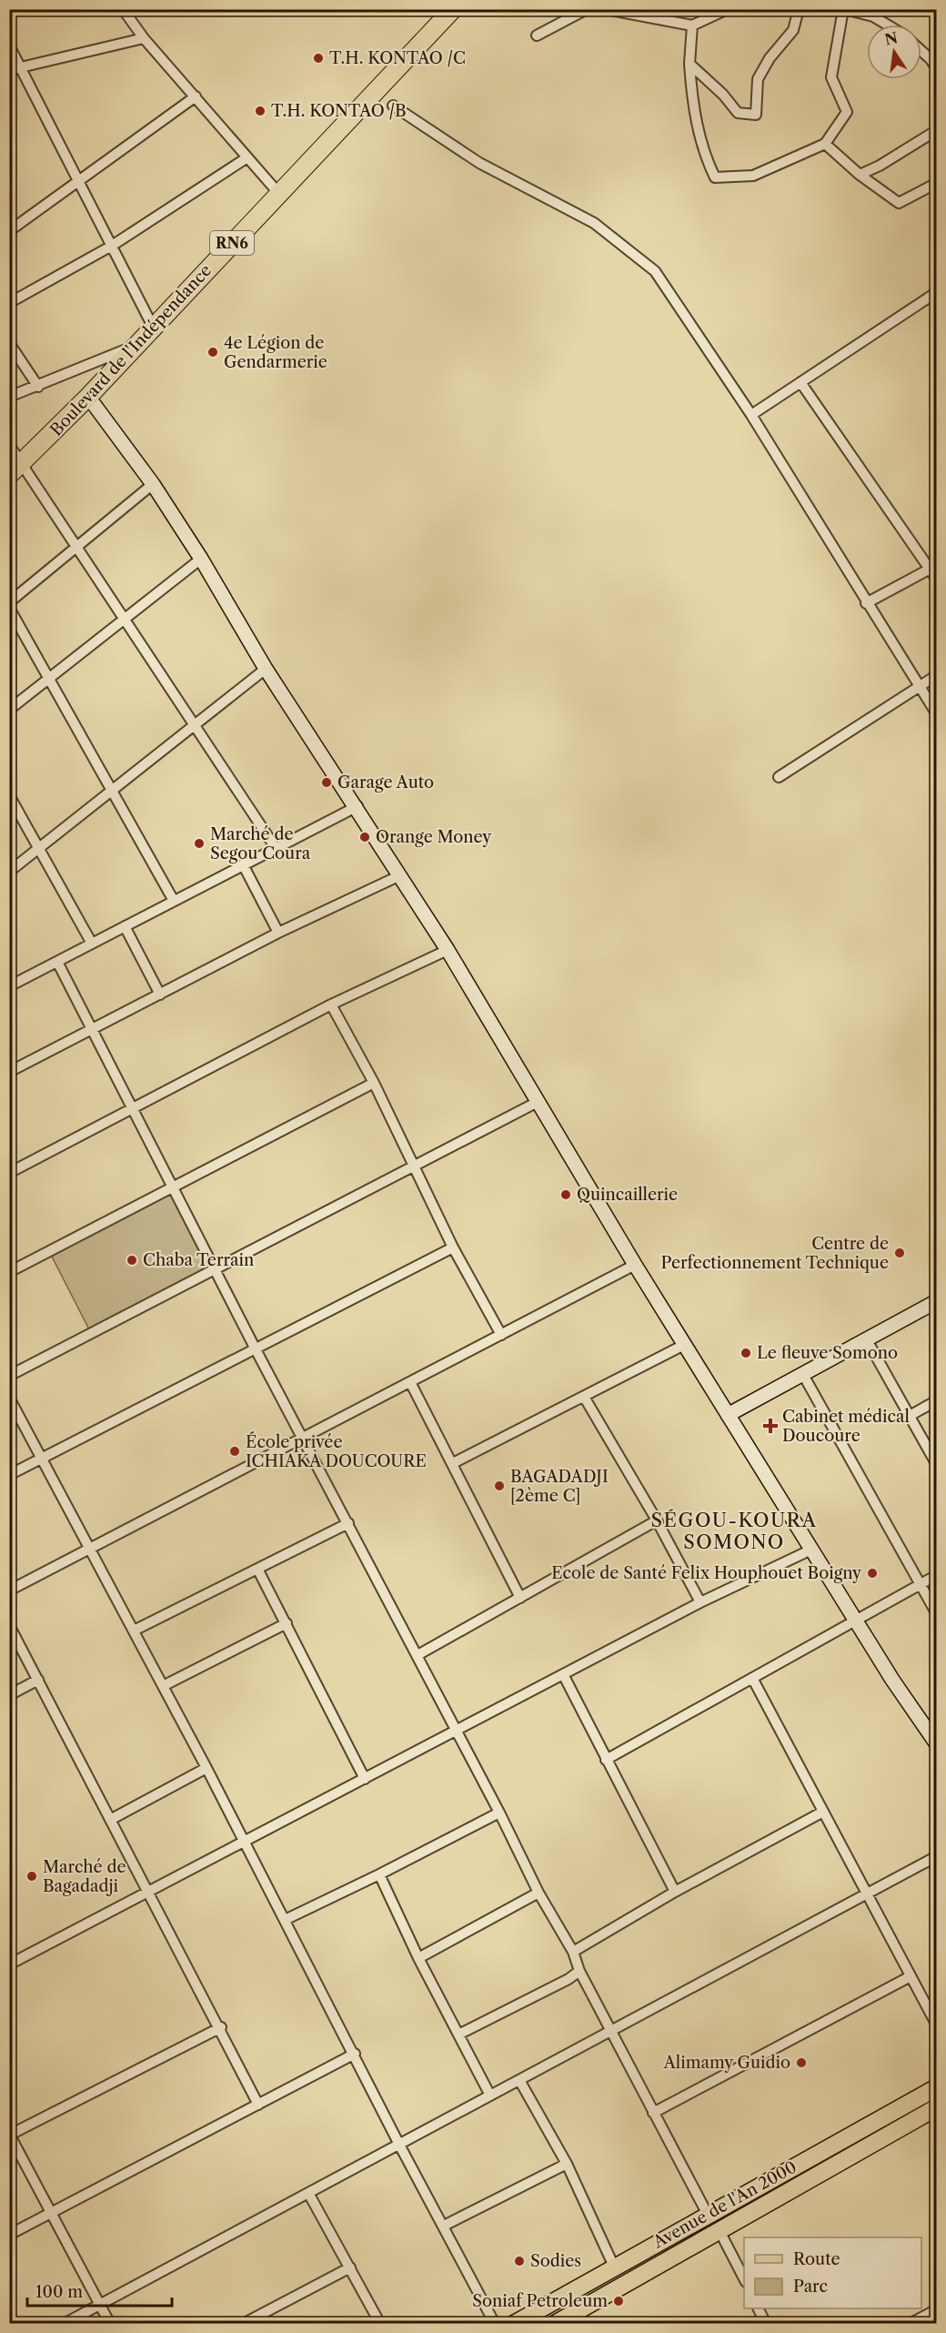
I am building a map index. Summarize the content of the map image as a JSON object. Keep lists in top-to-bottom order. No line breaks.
{"streets":{"highway":["RN6","Boulevard de l'Indépendance"],"main road":["Avenue de l'An 2000"]},"districts":["SÉGOU-KOURA SOMONO"],"places":{"other":["T.H. KONTAO /C","T.H. KONTAO /B","4e Légion de Gendarmerie","Garage Auto","Orange Money","Marché de Segou Coura","Quincaillerie","Centre de Perfectionnement Technique","Chaba Terrain","Le fleuve Somono","École privée ICHIAKA DOUCOURE","BAGADADJI [2ème C]","Ecole de Santé Felix Houphouet Boigny","Marché de Bagadadji","Alimamy Guidio","Sodies","Soniaf Petroleum"],"health":["Cabinet médical Doucoure"]},"legend":["Route","Parc"],"scale_bar":"100 m","north":"top"}
